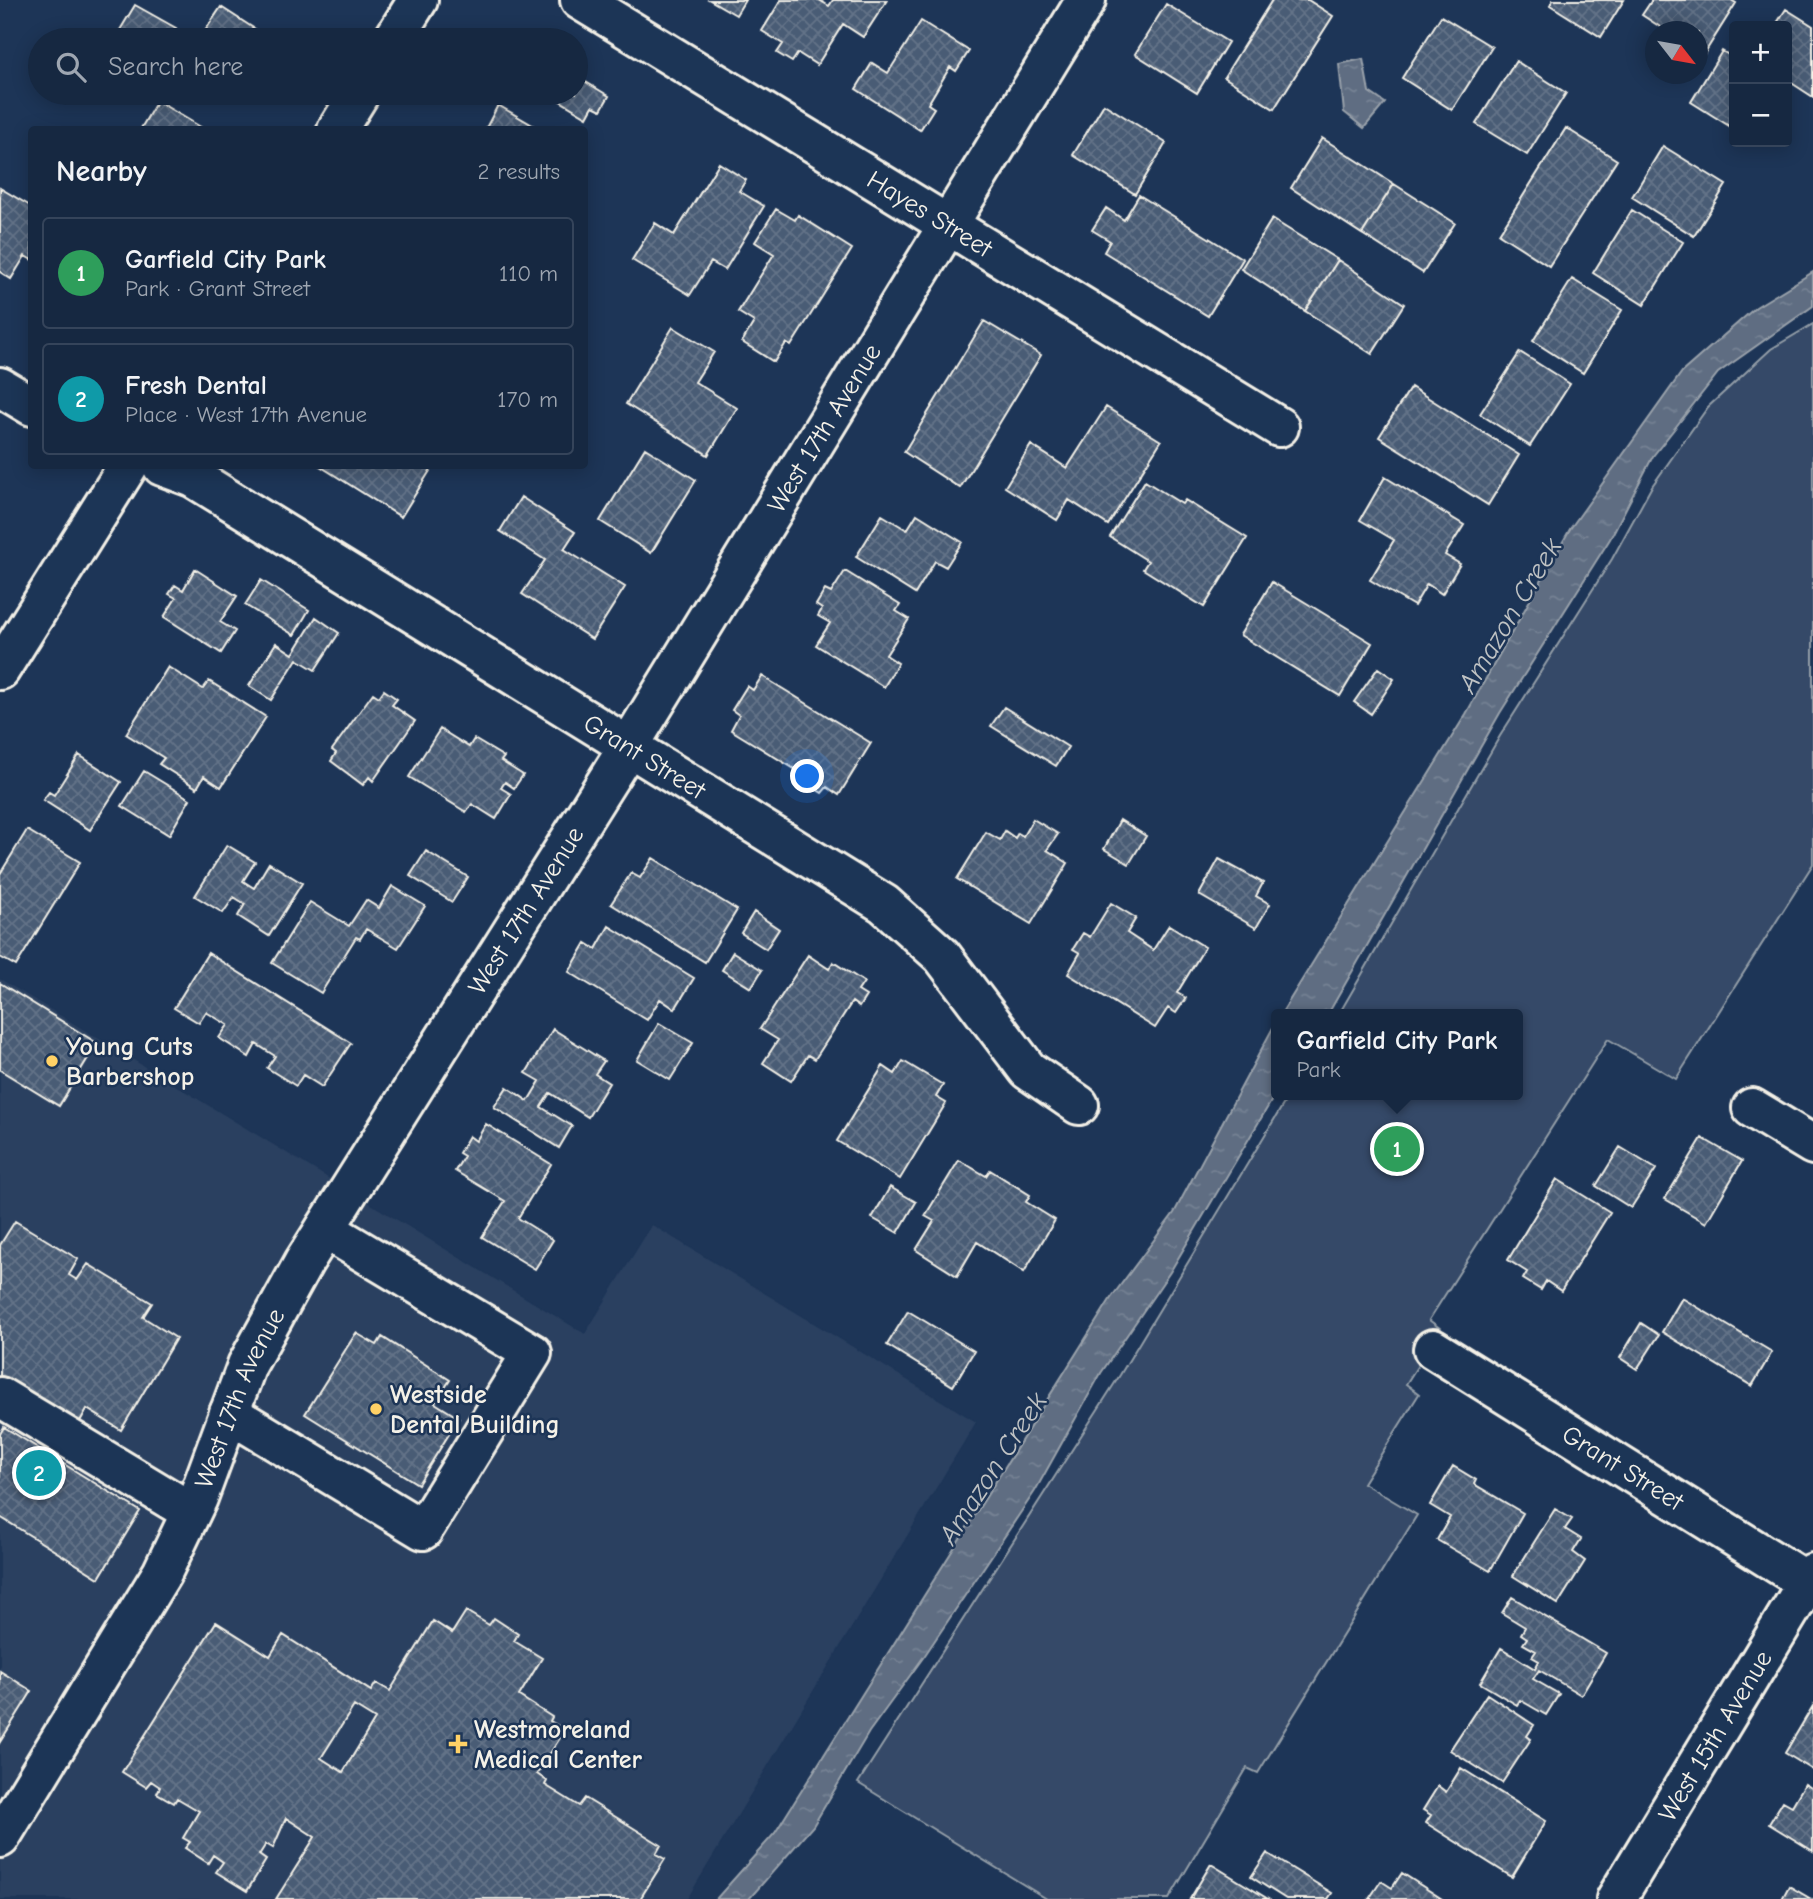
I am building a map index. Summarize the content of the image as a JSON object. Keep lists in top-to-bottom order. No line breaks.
{"streets":{"street":["Hayes Street","West 17th Avenue","Grant Street","West 15th Avenue"]},"crossings":[["Hayes Street","West 17th Avenue"],["West 17th Avenue","Grant Street"],["Grant Street","West 15th Avenue"]],"water":["Amazon Creek"],"places":{"other":["Young Cuts Barbershop","Westside Dental Building"],"health":["Westmoreland Medical Center"]},"north":"bottom right","page":{"map_buttons":["+","−"],"search":"Search here","heading":["Nearby","2 results"],"list":[{"mark":"1","name":"Garfield City Park","note":"Park · Grant Street","value":"110 m"},{"mark":"2","name":"Fresh Dental","note":"Place · West 17th Avenue","value":"170 m"}],"popup":["Garfield City Park","Park"],"pins":["1","2"]}}
